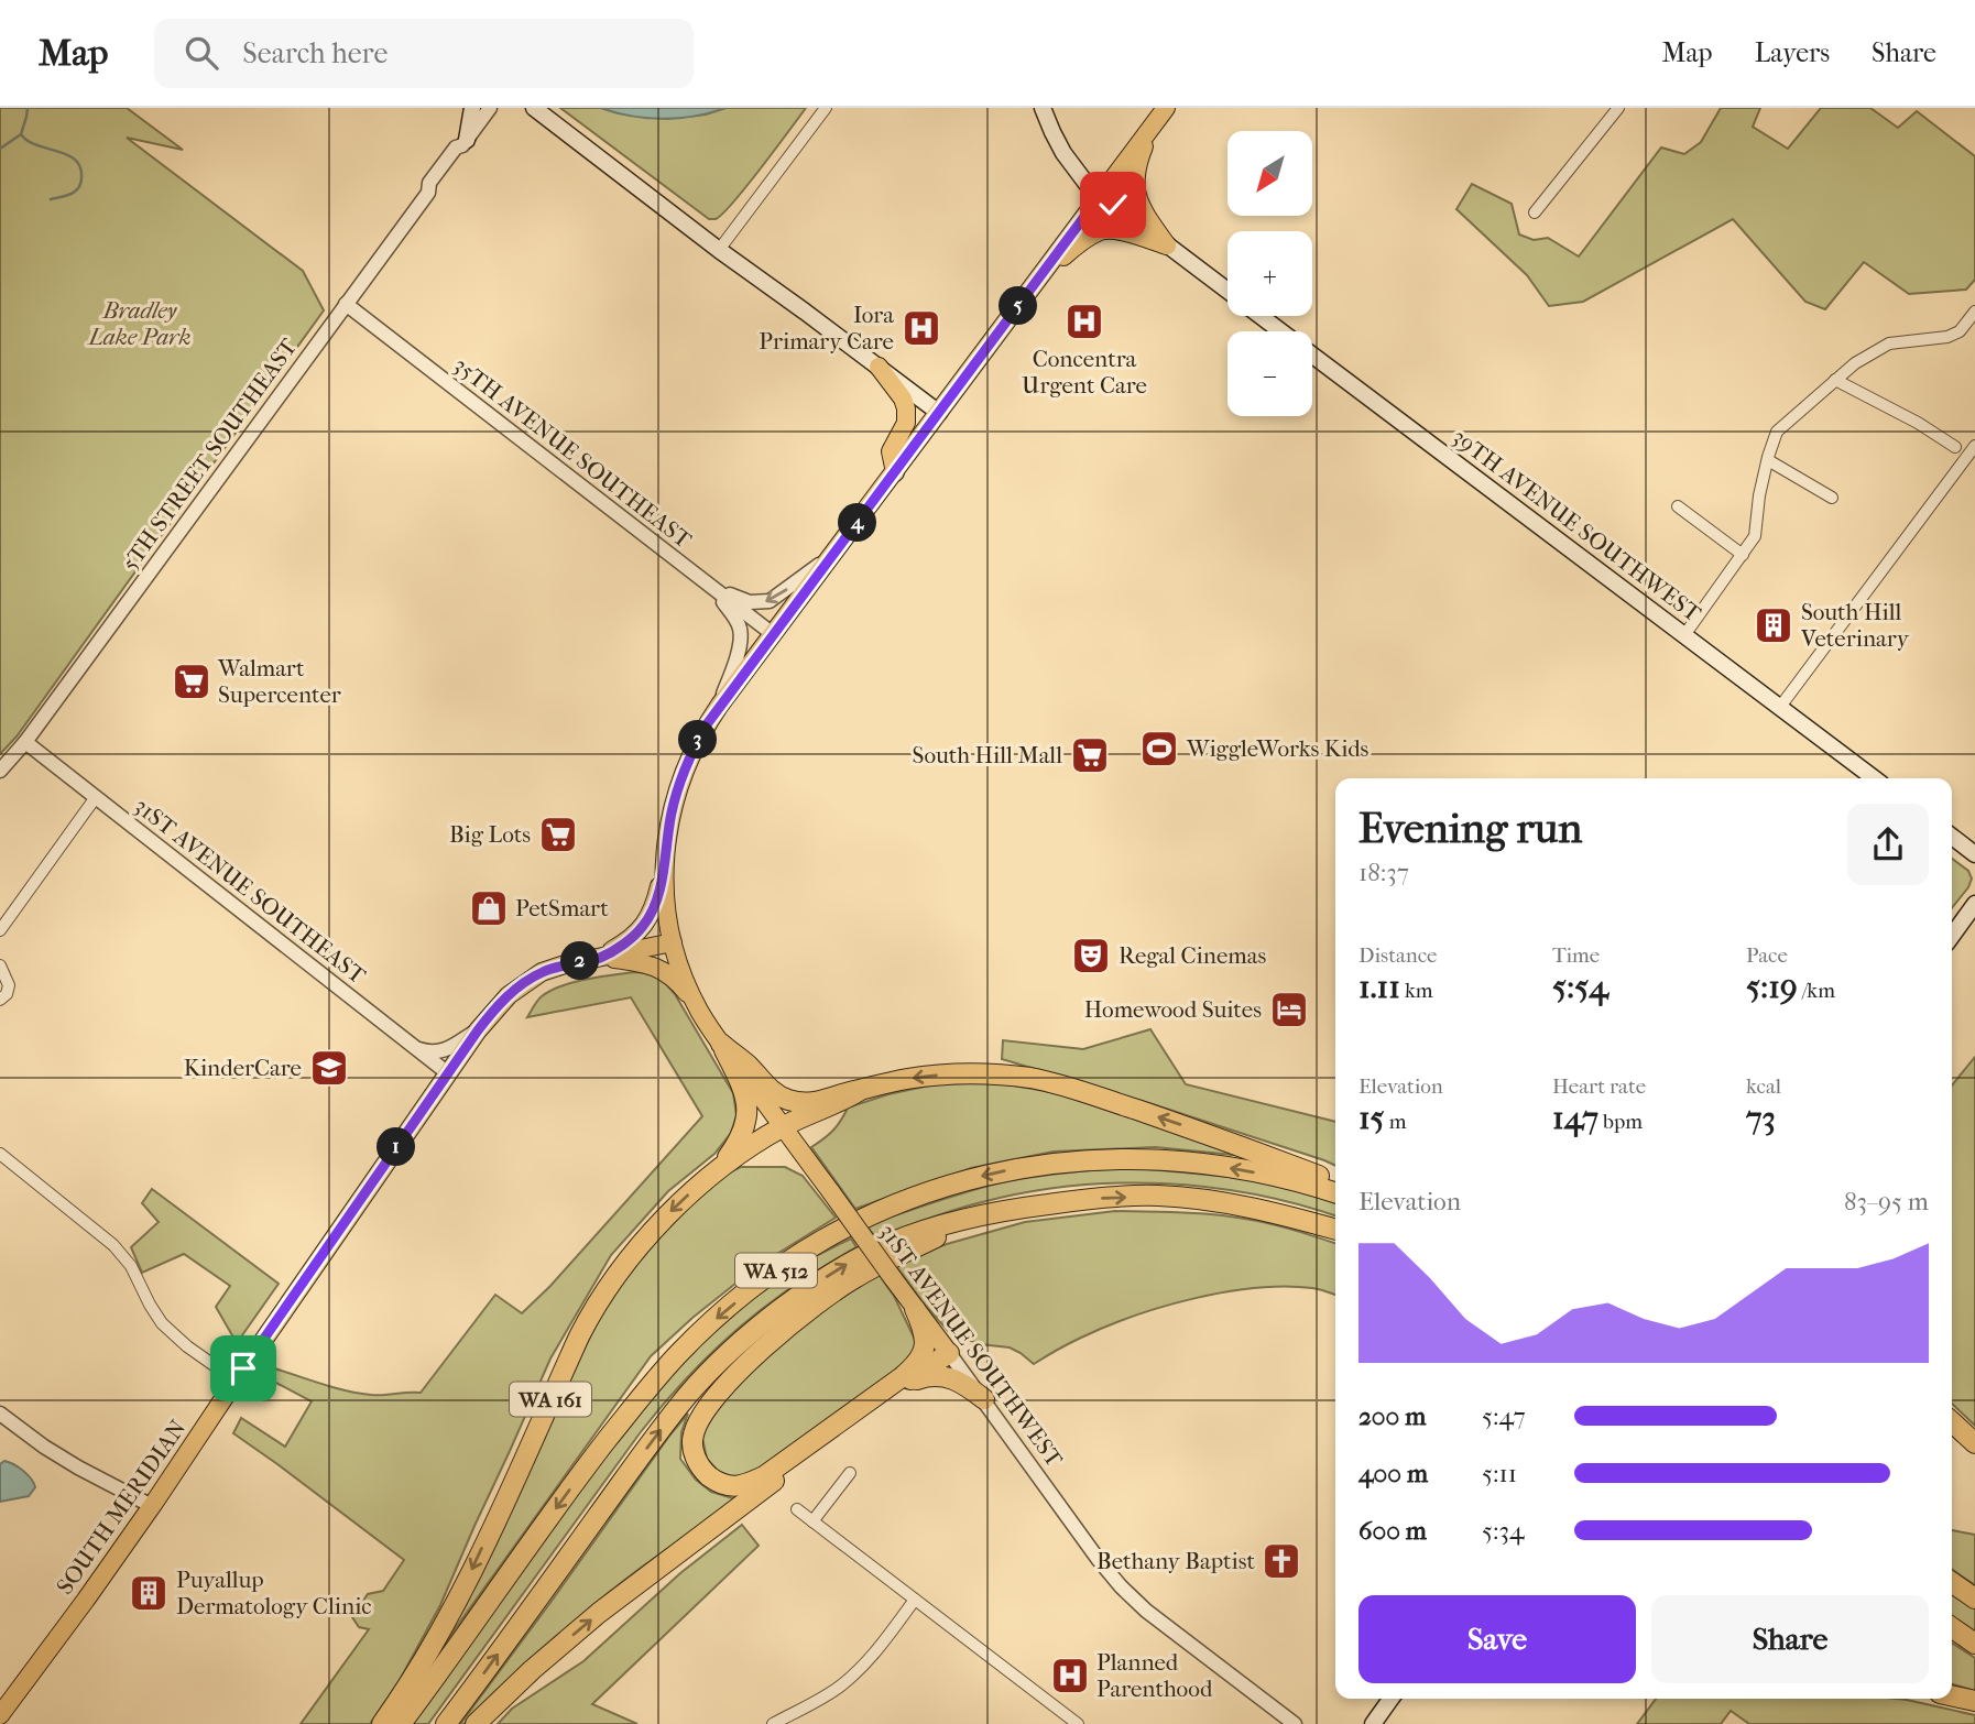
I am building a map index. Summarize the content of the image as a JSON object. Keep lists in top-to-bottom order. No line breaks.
{"streets":{"highway":["WA 512","WA 161"],"main road":["39TH AVENUE SOUTHWEST","31ST AVENUE SOUTHWEST","SOUTH MERIDIAN"],"street":["35TH AVENUE SOUTHEAST","5TH STREET SOUTHEAST","31ST AVENUE SOUTHEAST"]},"crossings":[["35TH AVENUE SOUTHEAST","5TH STREET SOUTHEAST"],["5TH STREET SOUTHEAST","31ST AVENUE SOUTHEAST"],["31ST AVENUE SOUTHEAST","SOUTH MERIDIAN"],["31ST AVENUE SOUTHWEST","WA 161"],["31ST AVENUE SOUTHWEST","SOUTH MERIDIAN"]],"parks":["Bradley Lake Park"],"places":{"hospital":["Concentra Urgent Care","Iora Primary Care","Planned Parenthood"],"building":["South Hill Veterinary","Puyallup Dermatology Clinic"],"supermarket":["Walmart Supercenter","South Hill Mall","Big Lots"],"sports":["WiggleWorks Kids"],"shop":["PetSmart"],"theatre":["Regal Cinemas"],"hotel":["Homewood Suites"],"school or university":["KinderCare"],"church":["Bethany Baptist"]},"north":"bottom left","page":{"header":"Map","search":"Search here","nav":["Map","Layers","Share"],"map_buttons":["+","−"],"pins":["5","4","3","2","1"],"heading":["Evening run","18:37"],"stats":[["Distance","1.11 km"],["Time","5:54"],["Pace","5:19 /km"],["Elevation","15 m"],["Heart rate","147 bpm"],["kcal","73"]],"chart":["Elevation","83–95 m"],"list":[{"name":"200 m","note":"5:47"},{"name":"400 m","note":"5:11"},{"name":"600 m","note":"5:34"}],"buttons":["Save","Share"]}}
